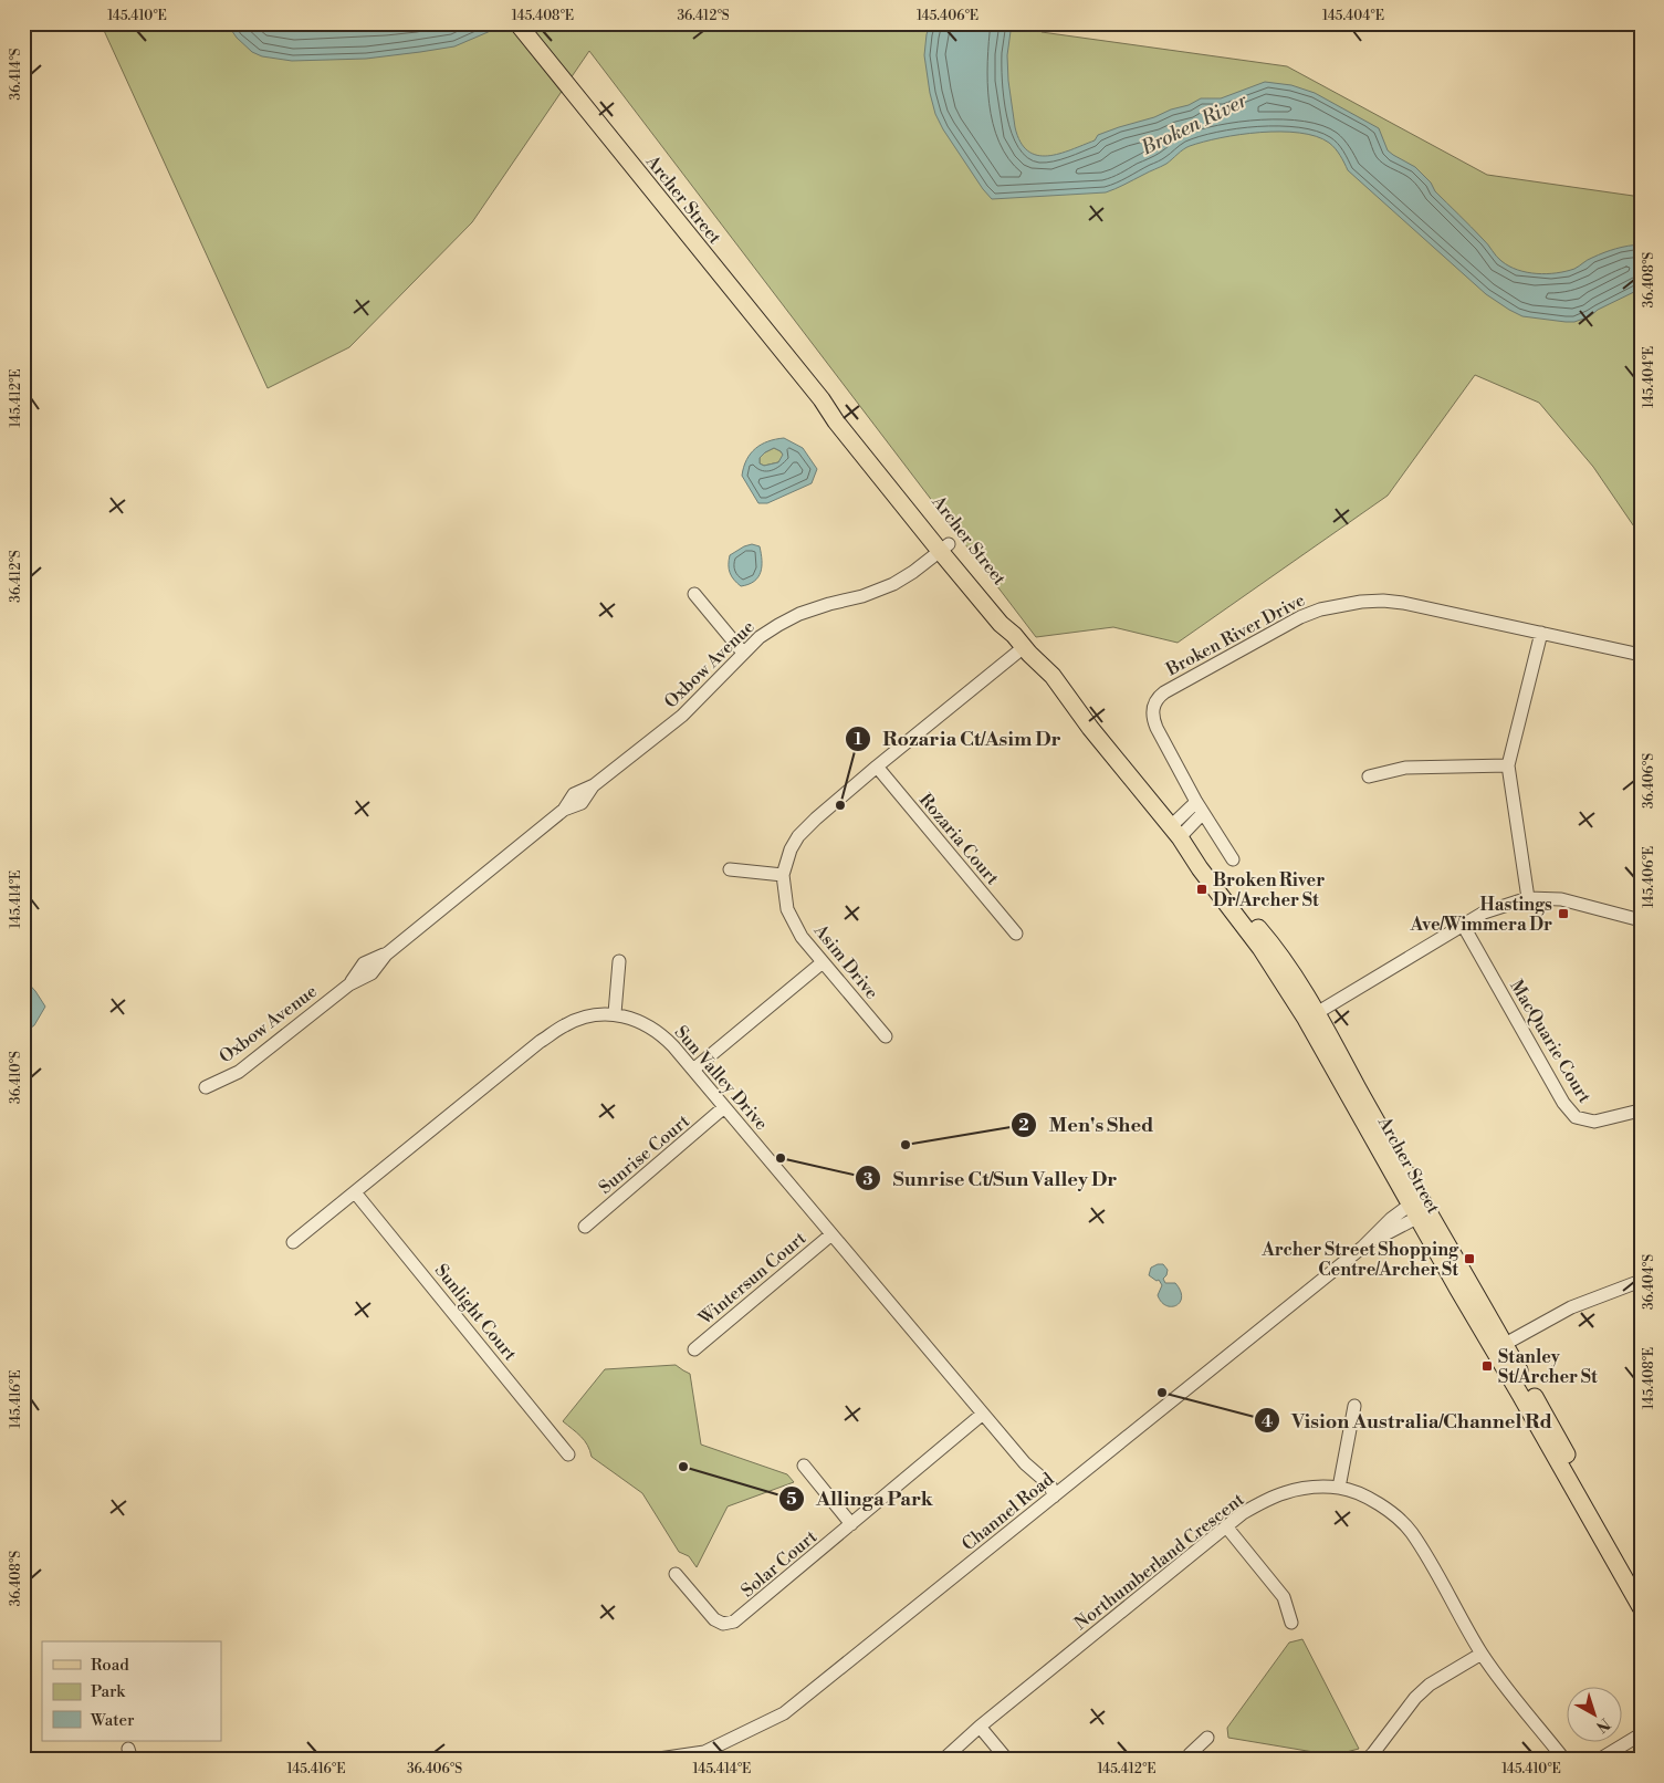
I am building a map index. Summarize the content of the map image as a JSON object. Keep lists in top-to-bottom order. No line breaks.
{"streets":{"main road":["Archer Street"],"street":["Broken River Drive","Oxbow Avenue","Rozaria Court","Asim Drive","MacQuarie Court","Sun Valley Drive","Sunrise Court","Wintersun Court","Sunlight Court","Channel Road","Northumberland Crescent","Solar Court"]},"crossings":[["Archer Street","Oxbow Avenue"],["Archer Street","Asim Drive"],["Archer Street","Channel Road"],["Rozaria Court","Asim Drive"],["Sun Valley Drive","Sunrise Court"],["Sun Valley Drive","Wintersun Court"],["Sun Valley Drive","Sunlight Court"],["Sun Valley Drive","Channel Road"],["Sun Valley Drive","Solar Court"]],"water":["Broken River"],"places":{"other":["Rozaria Ct/Asim Dr","Men's Shed","Sunrise Ct/Sun Valley Dr","Vision Australia/Channel Rd","Allinga Park"],"transit":["Broken River Dr/Archer St","Hastings Ave/Wimmera Dr","Archer Street Shopping Centre/Archer St","Stanley St/Archer St"]},"legend":["Road","Park","Water"],"north":"bottom right","coordinates":["145.410°E","145.408°E","36.412°S","145.406°E","145.404°E","36.414°S","36.408°S","145.412°E","36.406°S","145.414°E","36.410°S","36.404°S","145.416°E"]}
